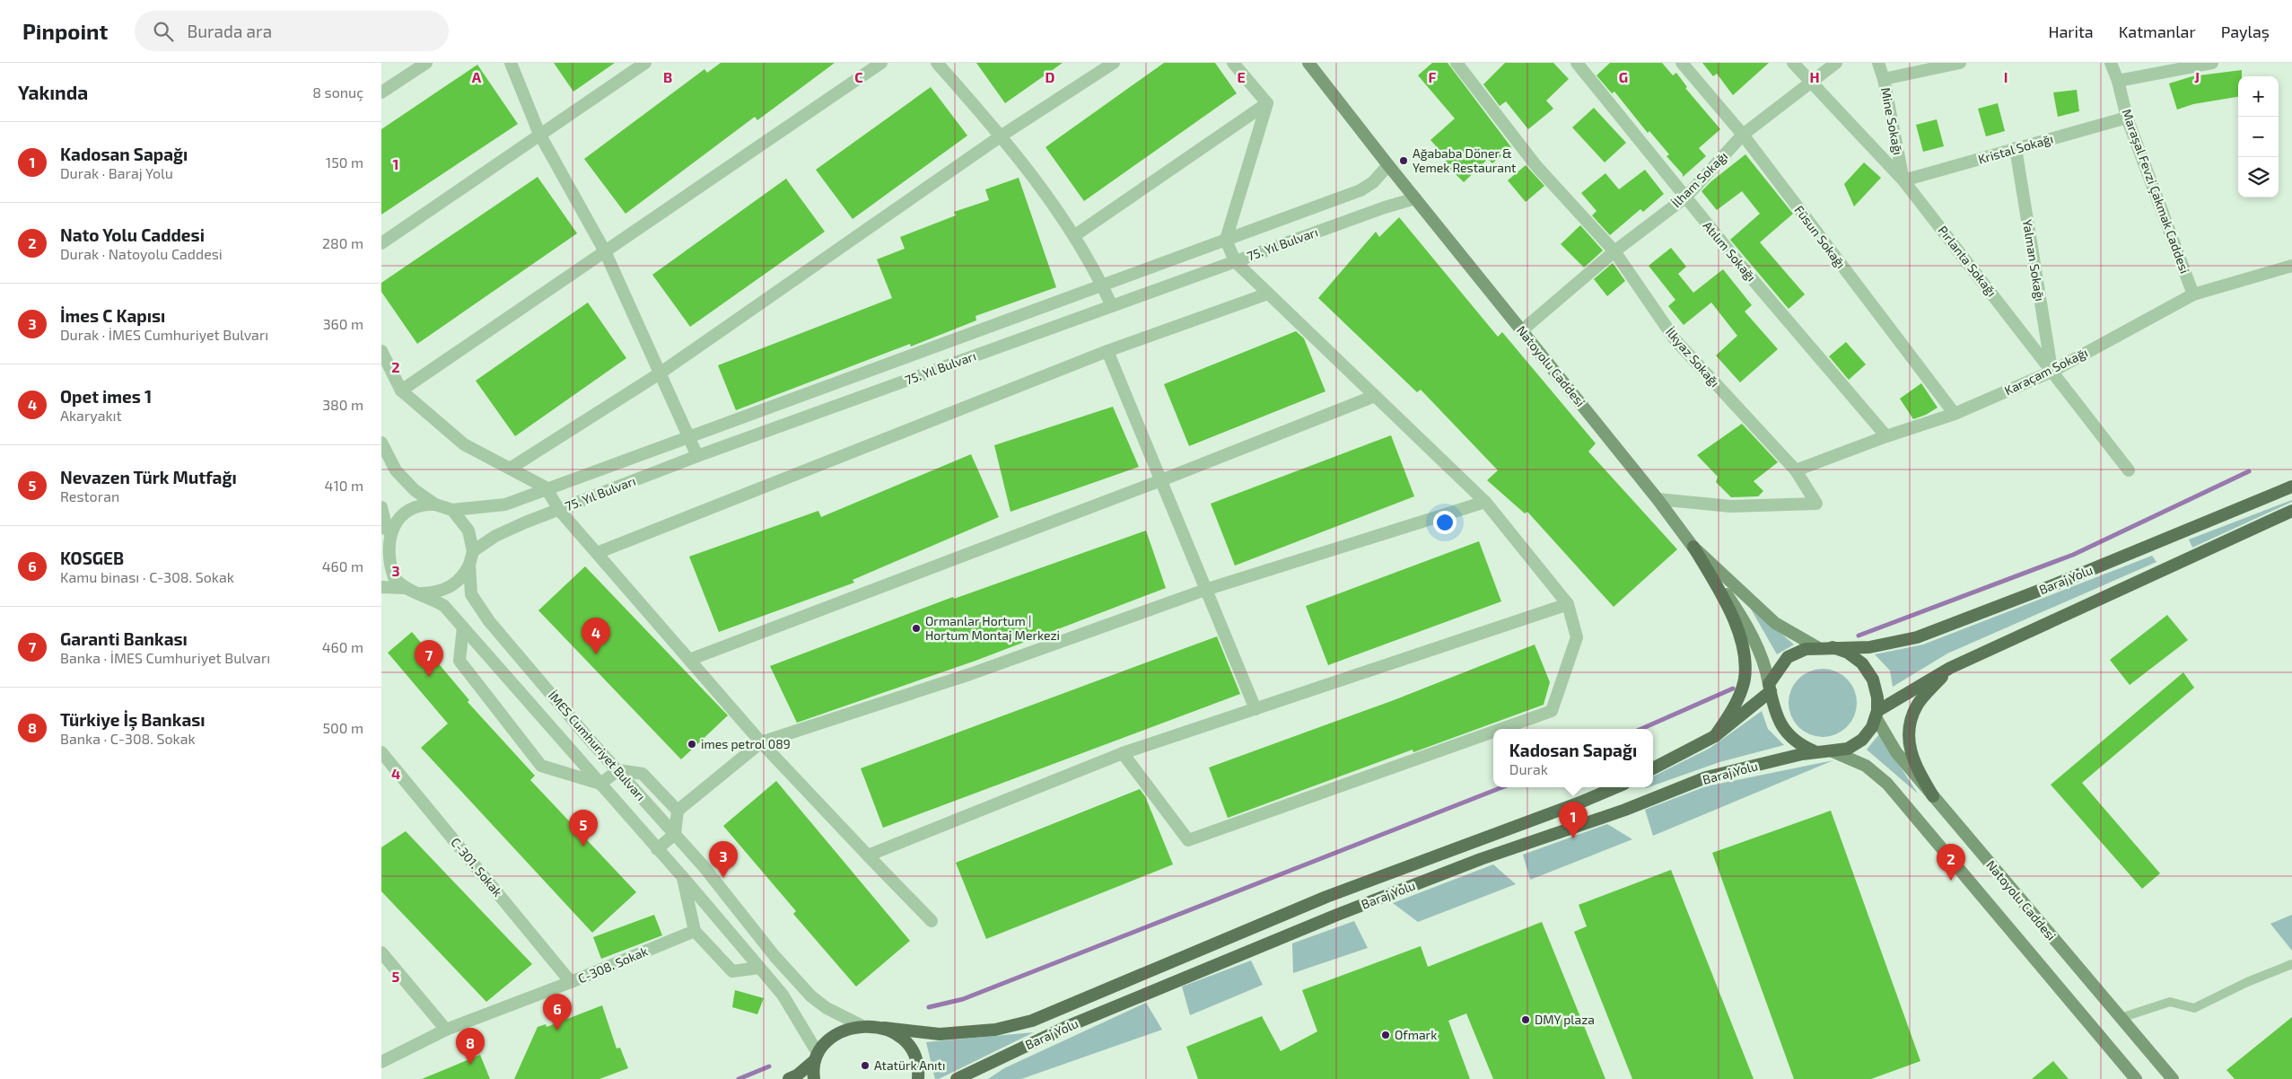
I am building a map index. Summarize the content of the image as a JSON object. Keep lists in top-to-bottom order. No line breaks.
{"streets":{"main road":["Natoyolu Caddesi","Baraj Yolu"],"street":["Mine Sokağı","Kristal Sokağı","İlham Sokağı","Maraşal Fevzi Çakmak Caddesi","Füsun Sokağı","75. Yıl Bulvarı","Atılım Sokağı","Yalman Sokağı","Pırlanta Sokağı","İlkyaz Sokağı","Karaçam Sokağı","İMES Cumhuriyet Bulvarı","C-301. Sokak","C-308. Sokak"]},"crossings":[["Mine Sokağı","Kristal Sokağı"],["Mine Sokağı","Pırlanta Sokağı"],["Kristal Sokağı","Maraşal Fevzi Çakmak Caddesi"],["Kristal Sokağı","Yalman Sokağı"],["Kristal Sokağı","Pırlanta Sokağı"],["İlham Sokağı","Füsun Sokağı"],["İlham Sokağı","Atılım Sokağı"],["İlham Sokağı","Pırlanta Sokağı"],["İlham Sokağı","İlkyaz Sokağı"],["İlham Sokağı","Natoyolu Caddesi"],["Maraşal Fevzi Çakmak Caddesi","Karaçam Sokağı"],["Füsun Sokağı","Karaçam Sokağı"],["75. Yıl Bulvarı","Natoyolu Caddesi"],["75. Yıl Bulvarı","İMES Cumhuriyet Bulvarı"],["Atılım Sokağı","Karaçam Sokağı"],["Yalman Sokağı","Pırlanta Sokağı"],["Yalman Sokağı","Karaçam Sokağı"],["Pırlanta Sokağı","Karaçam Sokağı"],["İlkyaz Sokağı","Natoyolu Caddesi"],["İlkyaz Sokağı","Karaçam Sokağı"],["Natoyolu Caddesi","Baraj Yolu"],["Baraj Yolu","İMES Cumhuriyet Bulvarı"],["C-301. Sokak","C-308. Sokak"]],"places":["Ağababa Döner & Yemek Restaurant","Ormanlar Hortum | Hortum Montaj Merkezi","imes petrol 089","DMY plaza","Ofmark","Atatürk Anıtı"],"page":{"header":"Pinpoint","search":"Burada ara","nav":["Harita","Katmanlar","Paylaş"],"heading":["Yakında","8 sonuç"],"map_buttons":["+","−"],"list":[{"mark":"1","name":"Kadosan Sapağı","note":"Durak · Baraj Yolu","value":"150 m"},{"mark":"2","name":"Nato Yolu Caddesi","note":"Durak · Natoyolu Caddesi","value":"280 m"},{"mark":"3","name":"İmes C Kapısı","note":"Durak · İMES Cumhuriyet Bulvarı","value":"360 m"},{"mark":"4","name":"Opet imes 1","note":"Akaryakıt","value":"380 m"},{"mark":"5","name":"Nevazen Türk Mutfağı","note":"Restoran","value":"410 m"},{"mark":"6","name":"KOSGEB","note":"Kamu binası · C-308. Sokak","value":"460 m"},{"mark":"7","name":"Garanti Bankası","note":"Banka · İMES Cumhuriyet Bulvarı","value":"460 m"},{"mark":"8","name":"Türkiye İş Bankası","note":"Banka · C-308. Sokak","value":"500 m"}],"pins":["4","7","1","5","3","2","6","8"],"popup":["Kadosan Sapağı","Durak"]},"grid":{"columns":["A","B","C","D","E","F","G","H","I","J"],"rows":["1","2","3","4","5"]}}
